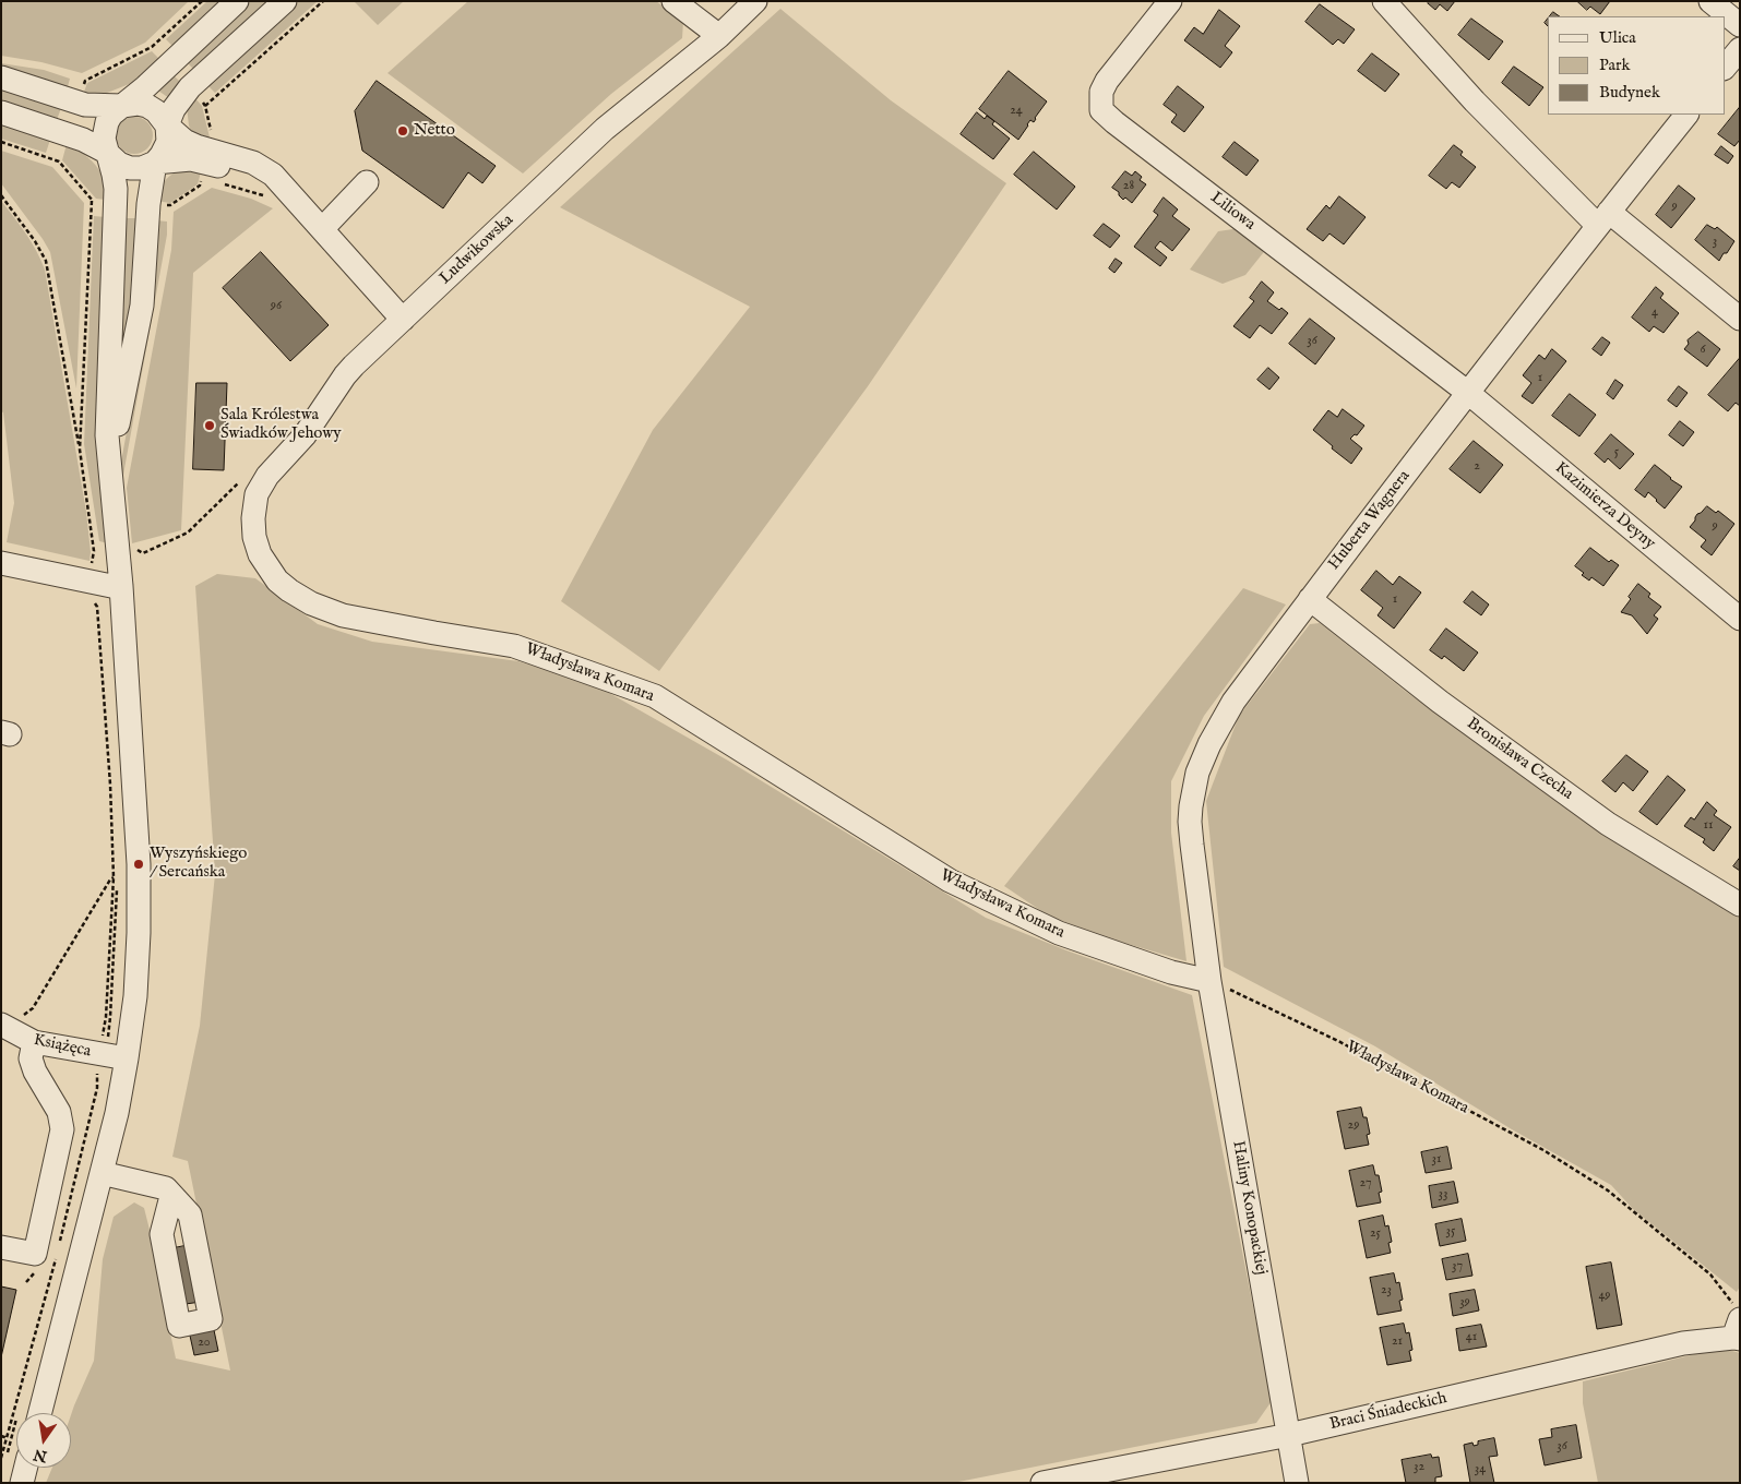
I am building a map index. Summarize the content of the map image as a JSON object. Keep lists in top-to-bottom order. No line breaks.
{"streets":{"street":["Liliowa","Ludwikowska","Kazimierza Deyny","Huberta Wagnera","Władysława Komara","Bronisława Czecha","Książęca","Haliny Konopackiej","Braci Śniadeckich"]},"crossings":[["Liliowa","Kazimierza Deyny"],["Liliowa","Huberta Wagnera"],["Ludwikowska","Władysława Komara"],["Kazimierza Deyny","Huberta Wagnera"],["Huberta Wagnera","Władysława Komara"],["Huberta Wagnera","Bronisława Czecha"],["Huberta Wagnera","Haliny Konopackiej"],["Władysława Komara","Haliny Konopackiej"],["Władysława Komara","Braci Śniadeckich"],["Haliny Konopackiej","Braci Śniadeckich"]],"places":["Netto","Sala Królestwa Świadków Jehowy","Wyszyńskiego / Sercańska"],"house_numbers":["24","28","9","3","96","4","36","6","1","5","2","9","1","11","29","31","27","33","35","25","37","23","49","39","41","21","20","36","32","34"],"legend":["Ulica","Park","Budynek"],"north":"bottom"}
